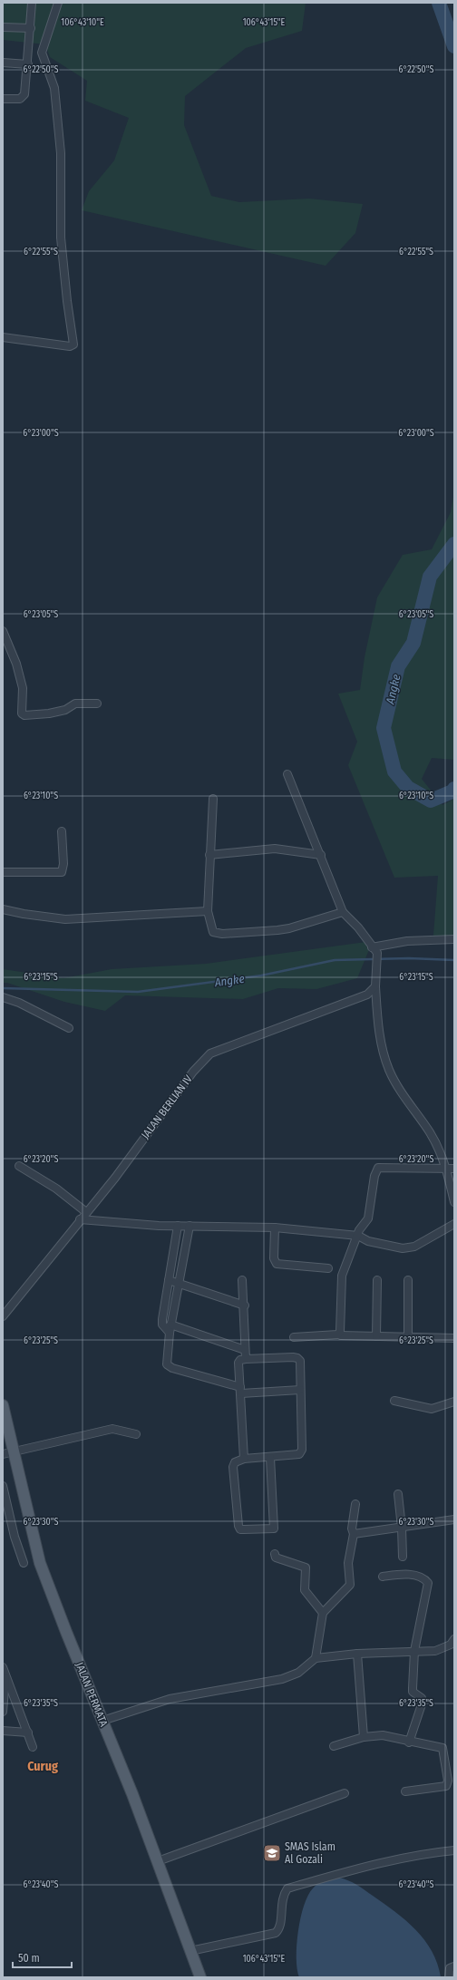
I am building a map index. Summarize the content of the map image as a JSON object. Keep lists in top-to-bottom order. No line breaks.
{"streets":{"main road":["JALAN PERMATA"],"street":["JALAN BERLIAN IV"]},"districts":["Curug"],"water":["Angke"],"places":{"school or university":["SMAS Islam Al Gozali"]},"scale_bar":"50 m","coordinates":["106°43'10\"E","106°43'15\"E","6°22'50\"S","6°22'55\"S","6°23'00\"S","6°23'05\"S","6°23'10\"S","6°23'15\"S","6°23'20\"S","6°23'25\"S","6°23'30\"S","6°23'35\"S","6°23'40\"S"]}
